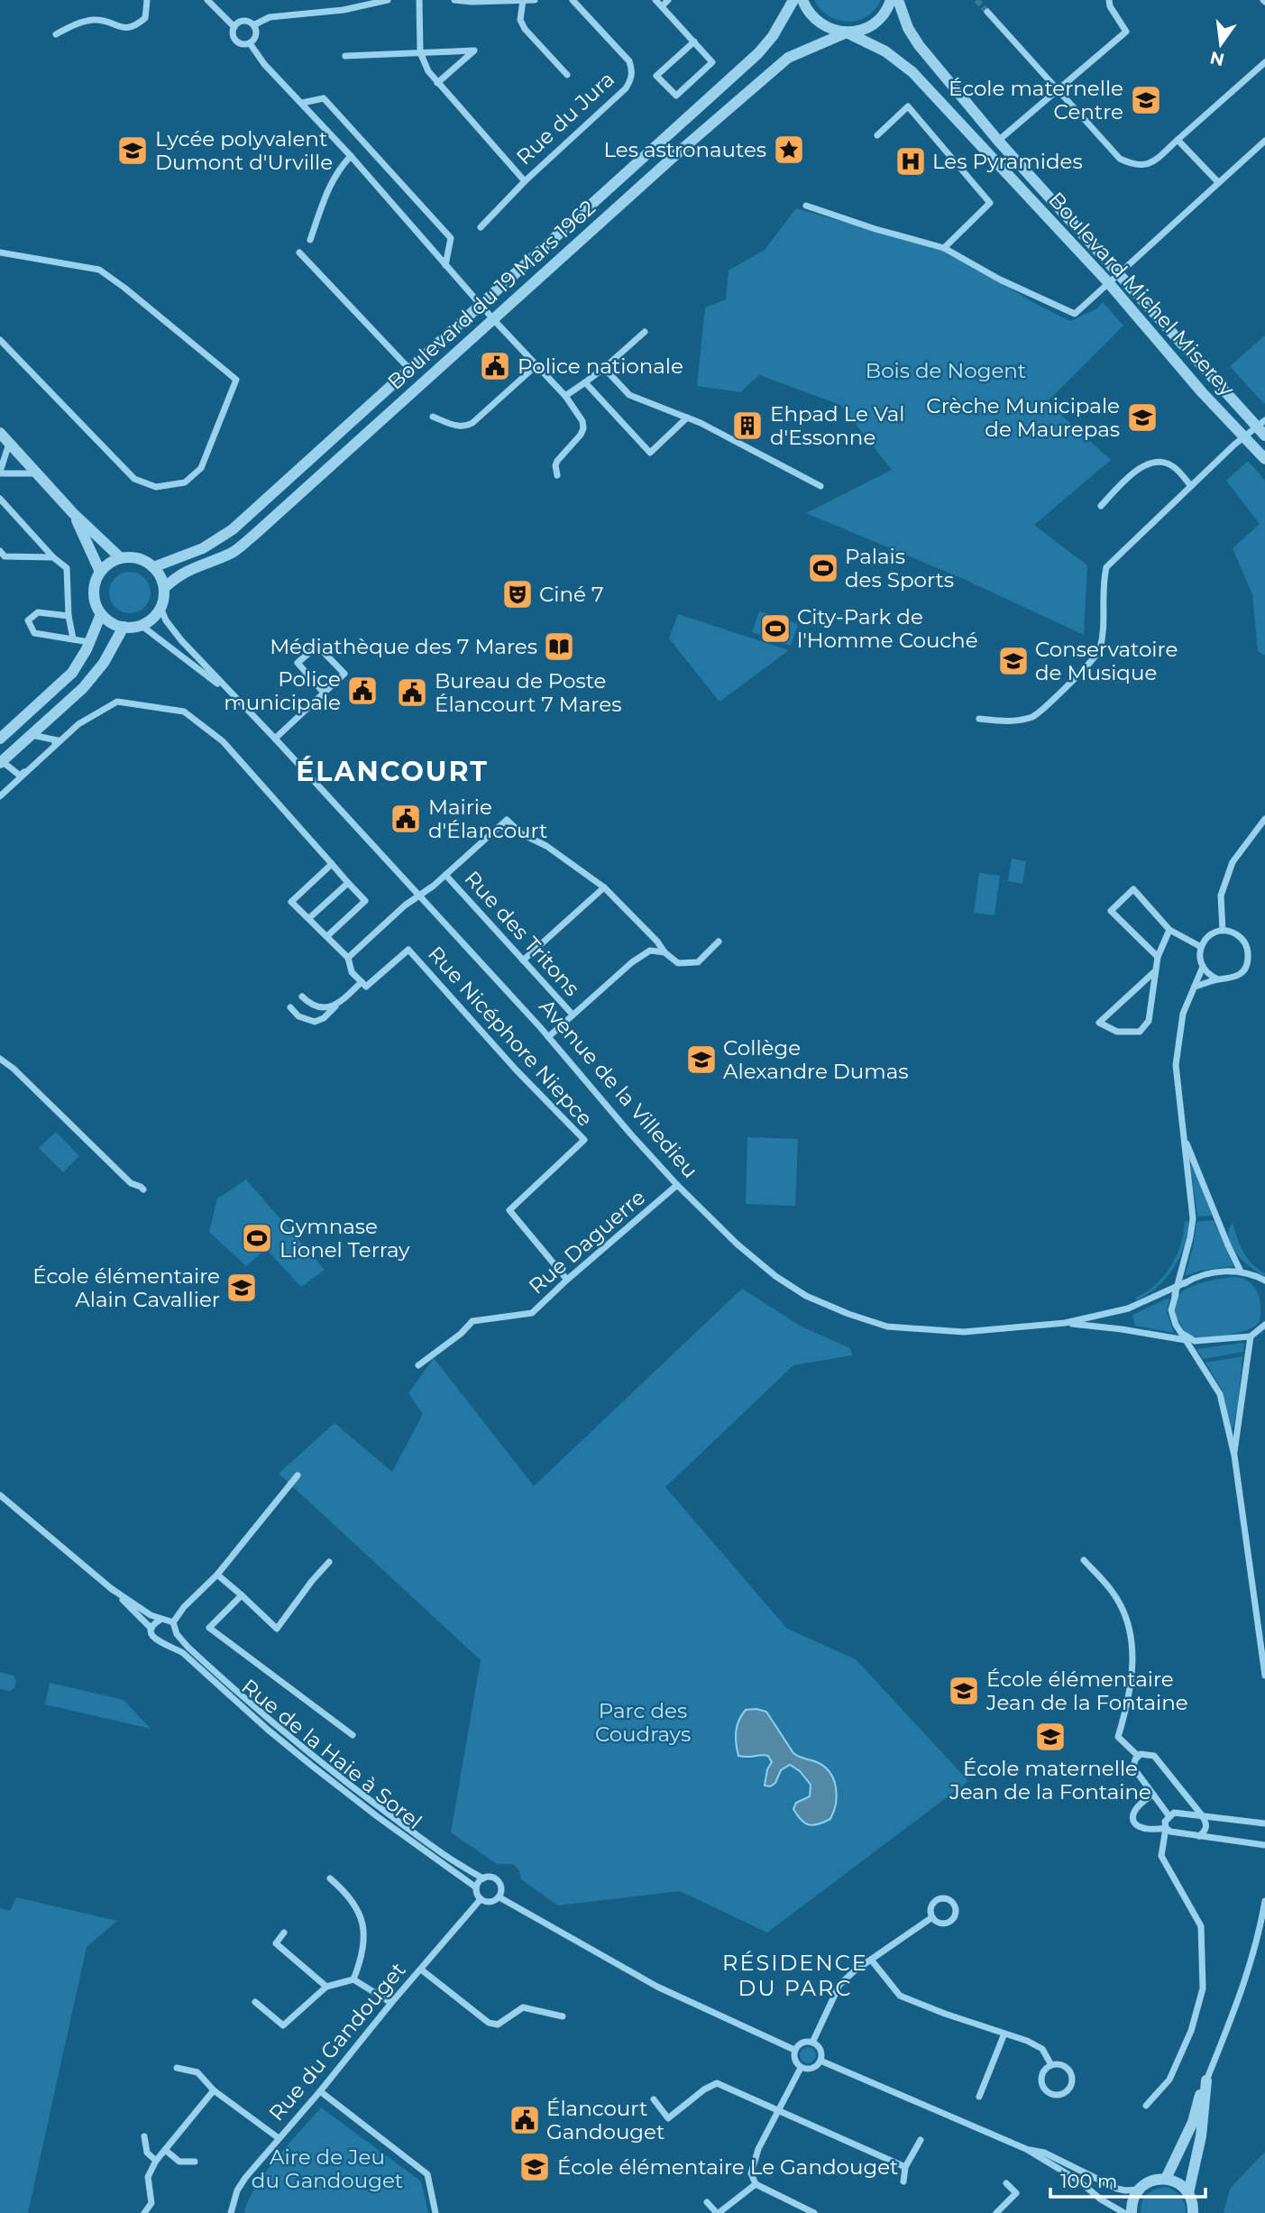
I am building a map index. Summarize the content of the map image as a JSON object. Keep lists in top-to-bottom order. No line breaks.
{"streets":{"street":["Rue du Jura","Boulevard Michel Miserey","Boulevard du 19 Mars 1962","Rue des Tritons","Rue Nicéphore Niepce","Avenue de la Villedieu","Rue Daguerre","Rue de la Haie à Sorel","Rue du Gandouget"]},"crossings":[["Boulevard Michel Miserey","Boulevard du 19 Mars 1962"],["Boulevard du 19 Mars 1962","Avenue de la Villedieu"],["Rue Nicéphore Niepce","Rue Daguerre"],["Avenue de la Villedieu","Rue Daguerre"],["Rue de la Haie à Sorel","Rue du Gandouget"]],"districts":["ÉLANCOURT","RÉSIDENCE DU PARC"],"parks":["Bois de Nogent","Parc des Coudrays","Aire de Jeu du Gandouget"],"places":{"school or university":["École maternelle Centre","Lycée polyvalent Dumont d'Urville","Crèche Municipale de Maurepas","Conservatoire de Musique","Collège Alexandre Dumas","École élémentaire Alain Cavallier","École élémentaire Jean de la Fontaine","École maternelle Jean de la Fontaine","École élémentaire Le Gandouget"],"place":["Les astronautes"],"hospital":["Les Pyramides"],"public building":["Police nationale","Police municipale","Bureau de Poste Élancourt 7 Mares","Mairie d'Élancourt","Élancourt Gandouget"],"building":["Ehpad Le Val d'Essonne"],"sports":["Palais des Sports","City-Park de l'Homme Couché","Gymnase Lionel Terray"],"theatre":["Ciné 7"],"library":["Médiathèque des 7 Mares"]},"scale_bar":"100 m","north":"bottom"}
